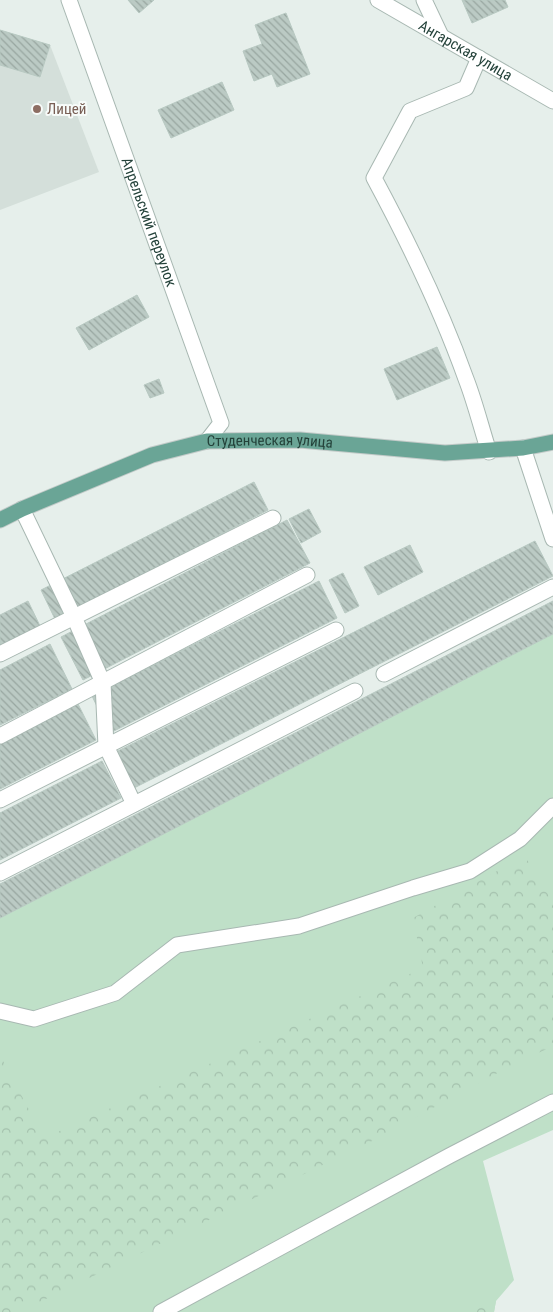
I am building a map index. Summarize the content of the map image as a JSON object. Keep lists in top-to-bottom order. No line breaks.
{"streets":{"main road":["Студенческая улица"],"street":["Ангарская улица","Апрельский переулок"]},"crossings":[["Апрельский переулок","Студенческая улица"]],"places":["Лицей"]}
